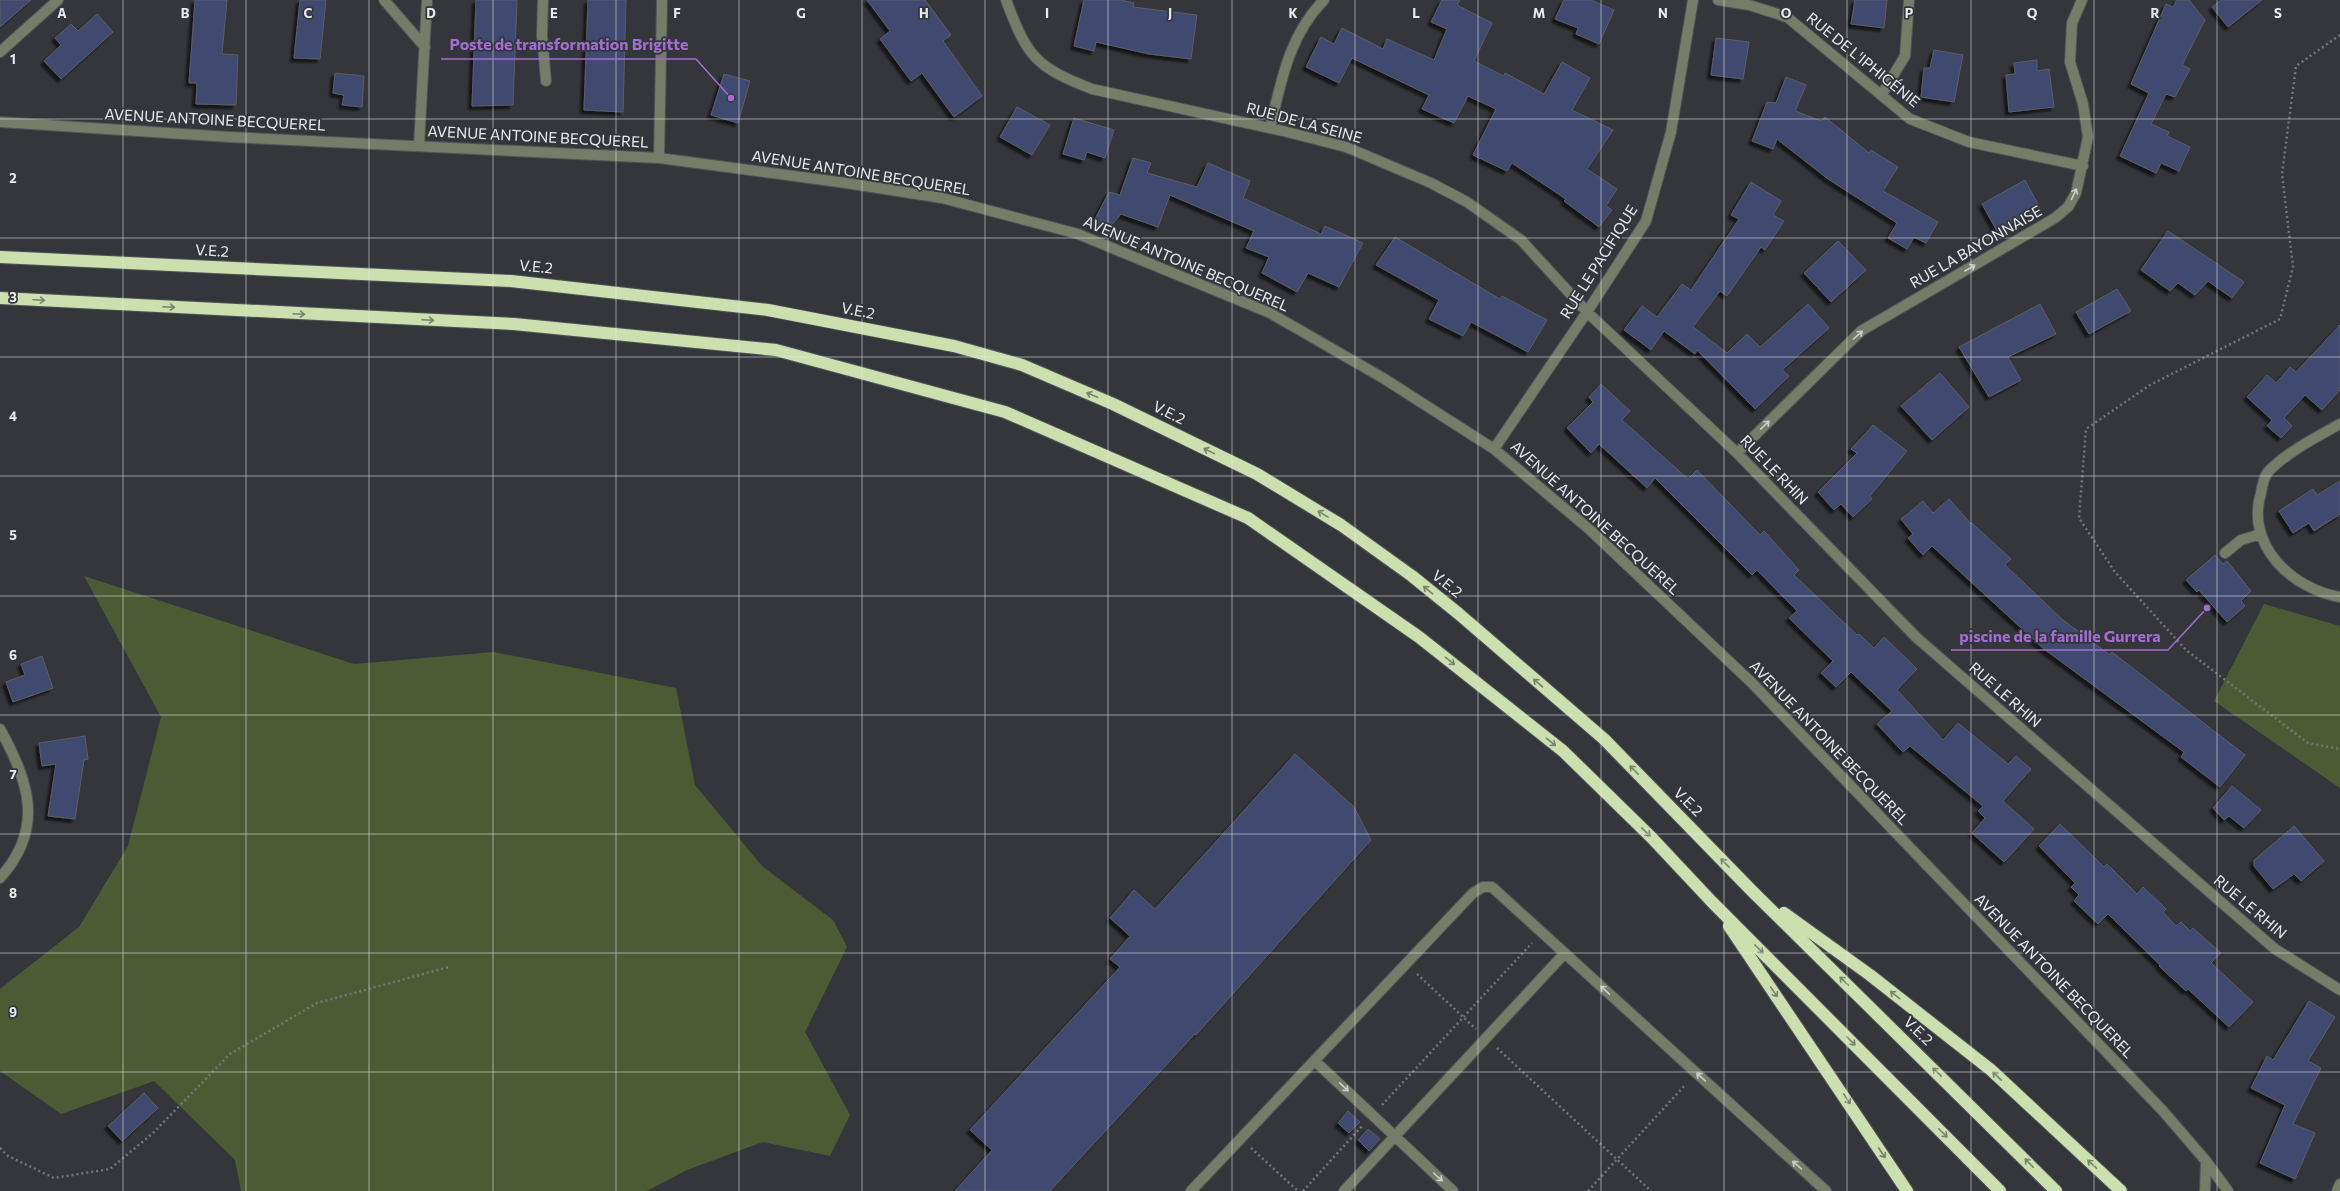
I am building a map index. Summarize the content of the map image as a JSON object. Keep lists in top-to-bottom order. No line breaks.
{"streets":{"highway":["V.E.2"],"street":["RUE DE L'IPHIGÉNIE","AVENUE ANTOINE BECQUEREL","RUE DE LA SEINE","RUE LA BAYONNAISE","RUE LE PACIFIQUE","RUE LE RHIN"]},"crossings":[["RUE DE L'IPHIGÉNIE","RUE LA BAYONNAISE"],["AVENUE ANTOINE BECQUEREL","RUE LE PACIFIQUE"],["RUE DE LA SEINE","RUE LE PACIFIQUE"],["RUE DE LA SEINE","RUE LE RHIN"],["RUE LA BAYONNAISE","RUE LE RHIN"],["RUE LE PACIFIQUE","RUE LE RHIN"]],"one_way":["RUE LA BAYONNAISE"],"places":["Poste de transformation Brigitte","piscine de la famille Gurrera"],"grid":{"columns":["A","B","C","D","E","F","G","H","I","J","K","L","M","N","O","P","Q","R","S"],"rows":["1","2","3","4","5","6","7","8","9"]}}
